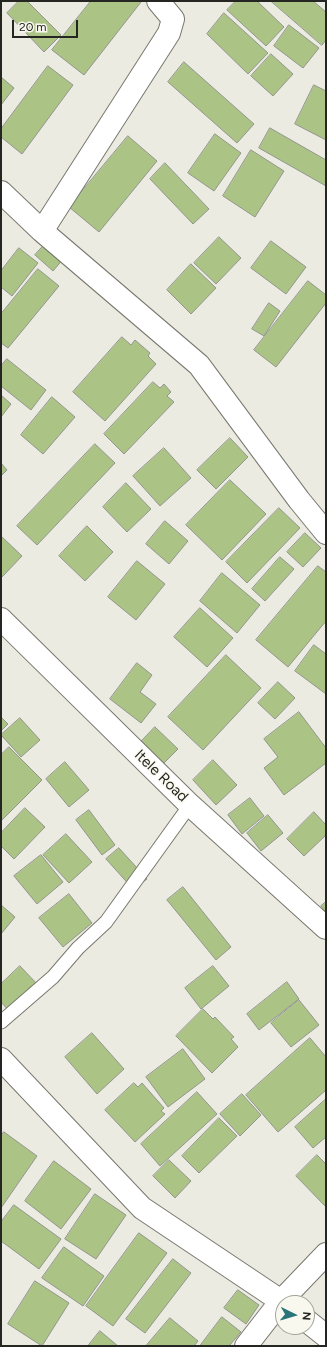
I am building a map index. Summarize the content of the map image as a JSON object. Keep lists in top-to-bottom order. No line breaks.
{"streets":{"street":["Itele Road"]},"scale_bar":"20 m","north":"right"}
